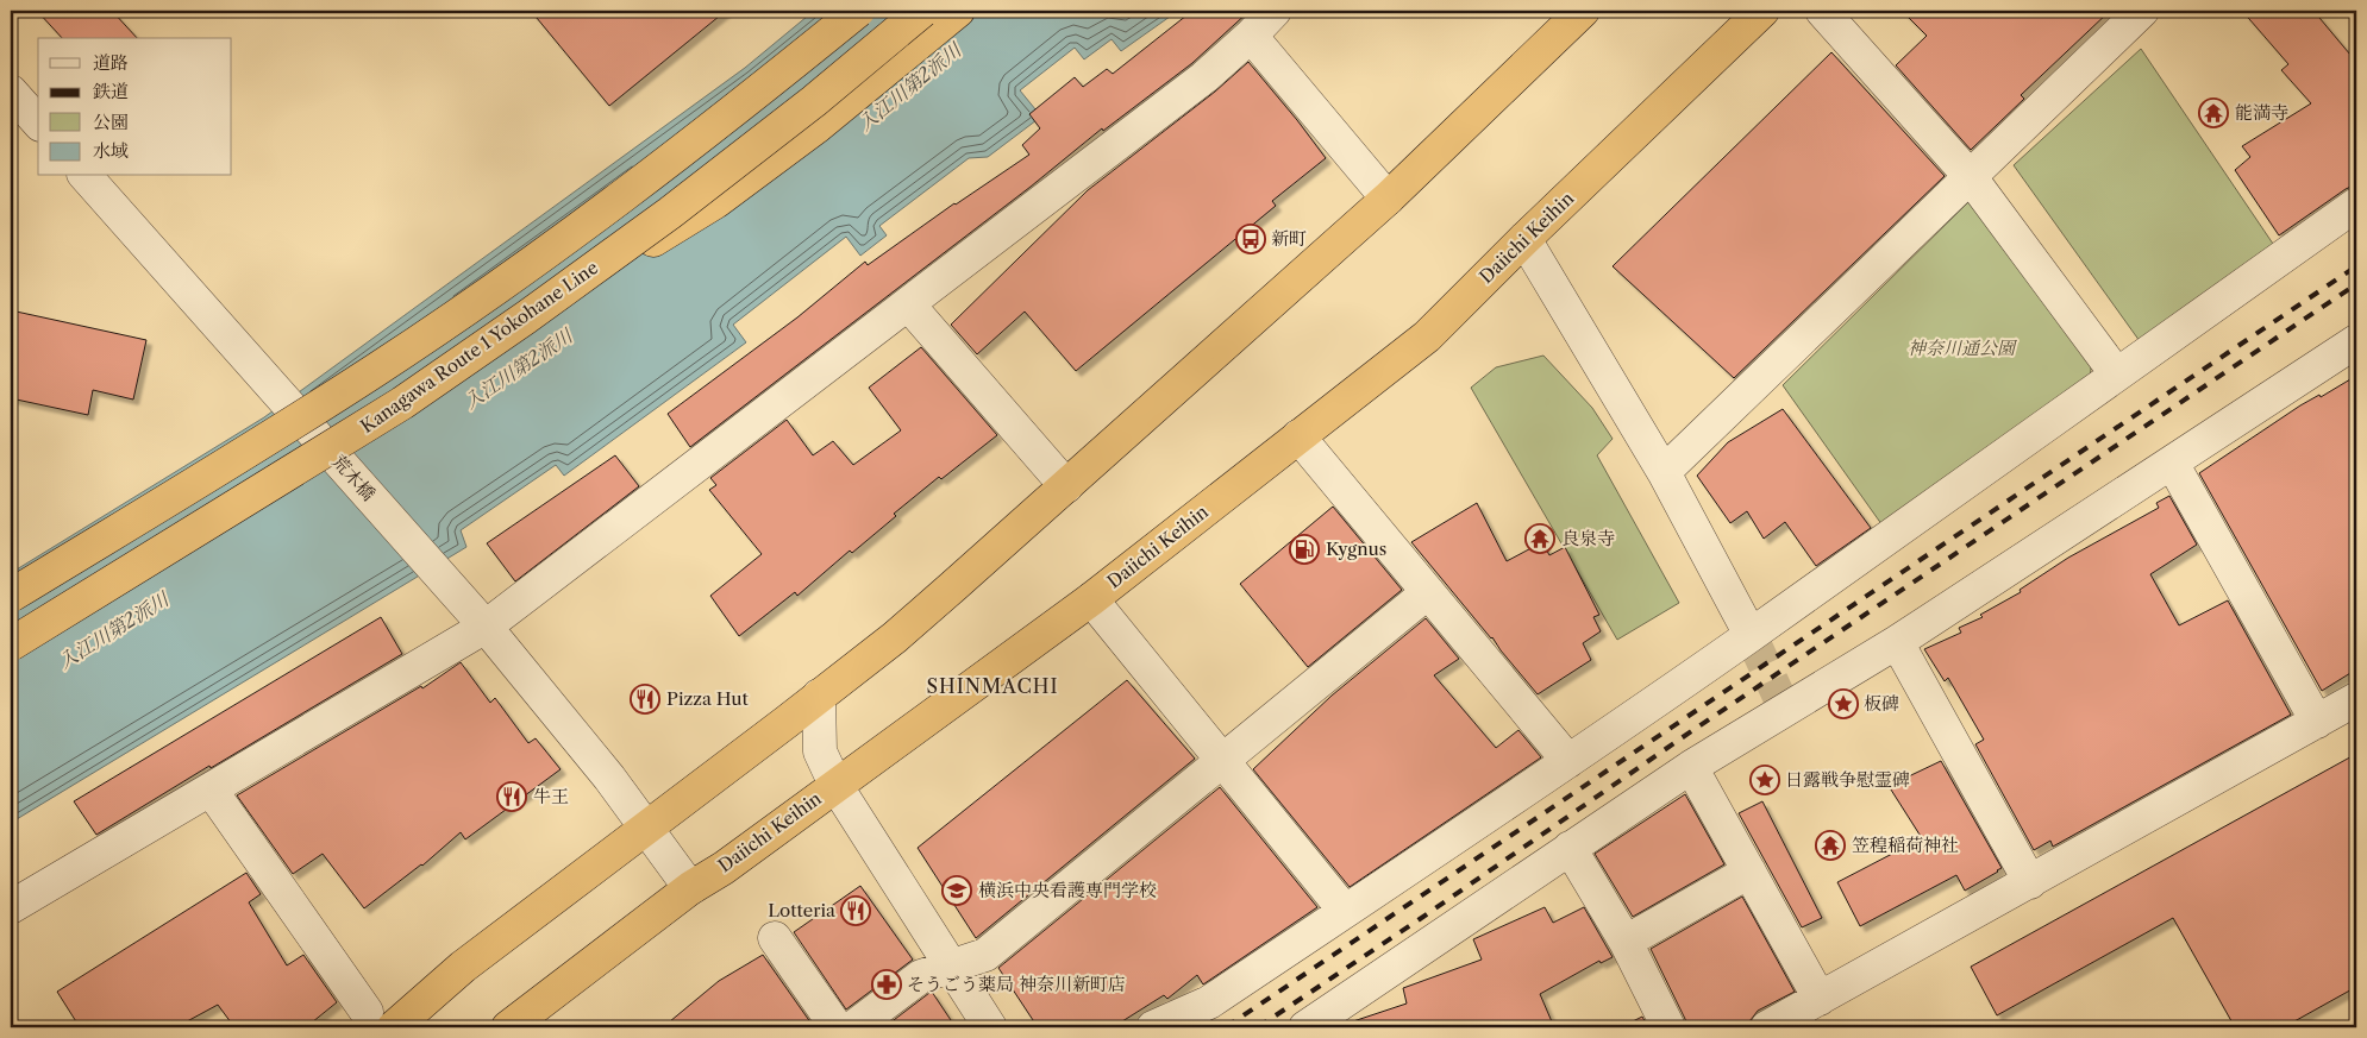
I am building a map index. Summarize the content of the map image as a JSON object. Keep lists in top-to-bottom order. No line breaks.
{"streets":{"highway":["Daiichi Keihin","Kanagawa Route 1 Yokohane Line"],"street":["荒木橋"]},"crossings":[["Daiichi Keihin","荒木橋"]],"districts":["SHINMACHI"],"water":["入江川第2派川"],"parks":["神奈川通公園"],"places":{"temple":["能満寺","良泉寺","笠䅣稲荷神社"],"bus stop":["新町"],"fuel station":["Kygnus"],"restaurant":["Pizza Hut","牛王","Lotteria"],"place":["板碑","日露戦争慰霊碑"],"school or university":["横浜中央看護専門学校"],"pharmacy":["そうごう薬局 神奈川新町店"]},"legend":["道路","鉄道","公園","水域"]}
